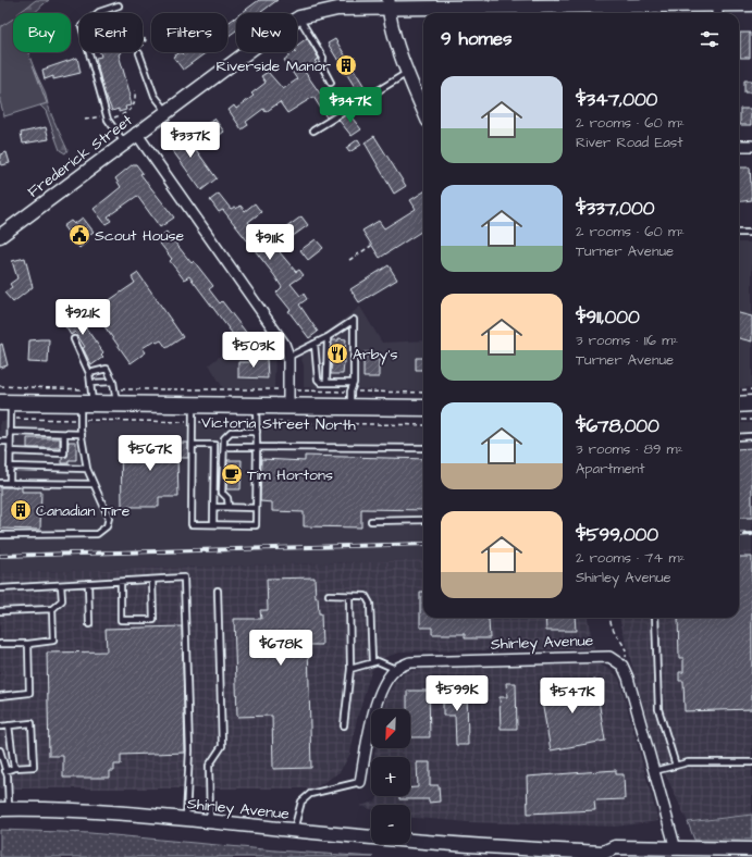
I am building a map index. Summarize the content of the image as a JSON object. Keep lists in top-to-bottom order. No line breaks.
{"streets":{"main road":["Frederick Street","Victoria Street North","Shirley Avenue"]},"places":{"building":["Riverside Manor","Canadian Tire"],"public building":["Scout House"],"restaurant":["Arby's"],"cafe":["Tim Hortons"]},"north":"bottom left","page":{"chip":["Buy","Rent","Filters","New"],"heading":"9 homes","list":[{"name":"$347,000","note":"2 rooms · 60 m² · River Road East"},{"name":"$337,000","note":"2 rooms · 60 m² · Turner Avenue"},{"name":"$911,000","note":"3 rooms · 116 m² · Turner Avenue"},{"name":"$678,000","note":"3 rooms · 89 m² · Apartment"},{"name":"$599,000","note":"2 rooms · 74 m² · Shirley Avenue"}],"price":["$347K","$337K","$911K","$921K","$503K","$567K","$678K","$599K","$547K"],"map_buttons":["+","−"]}}
